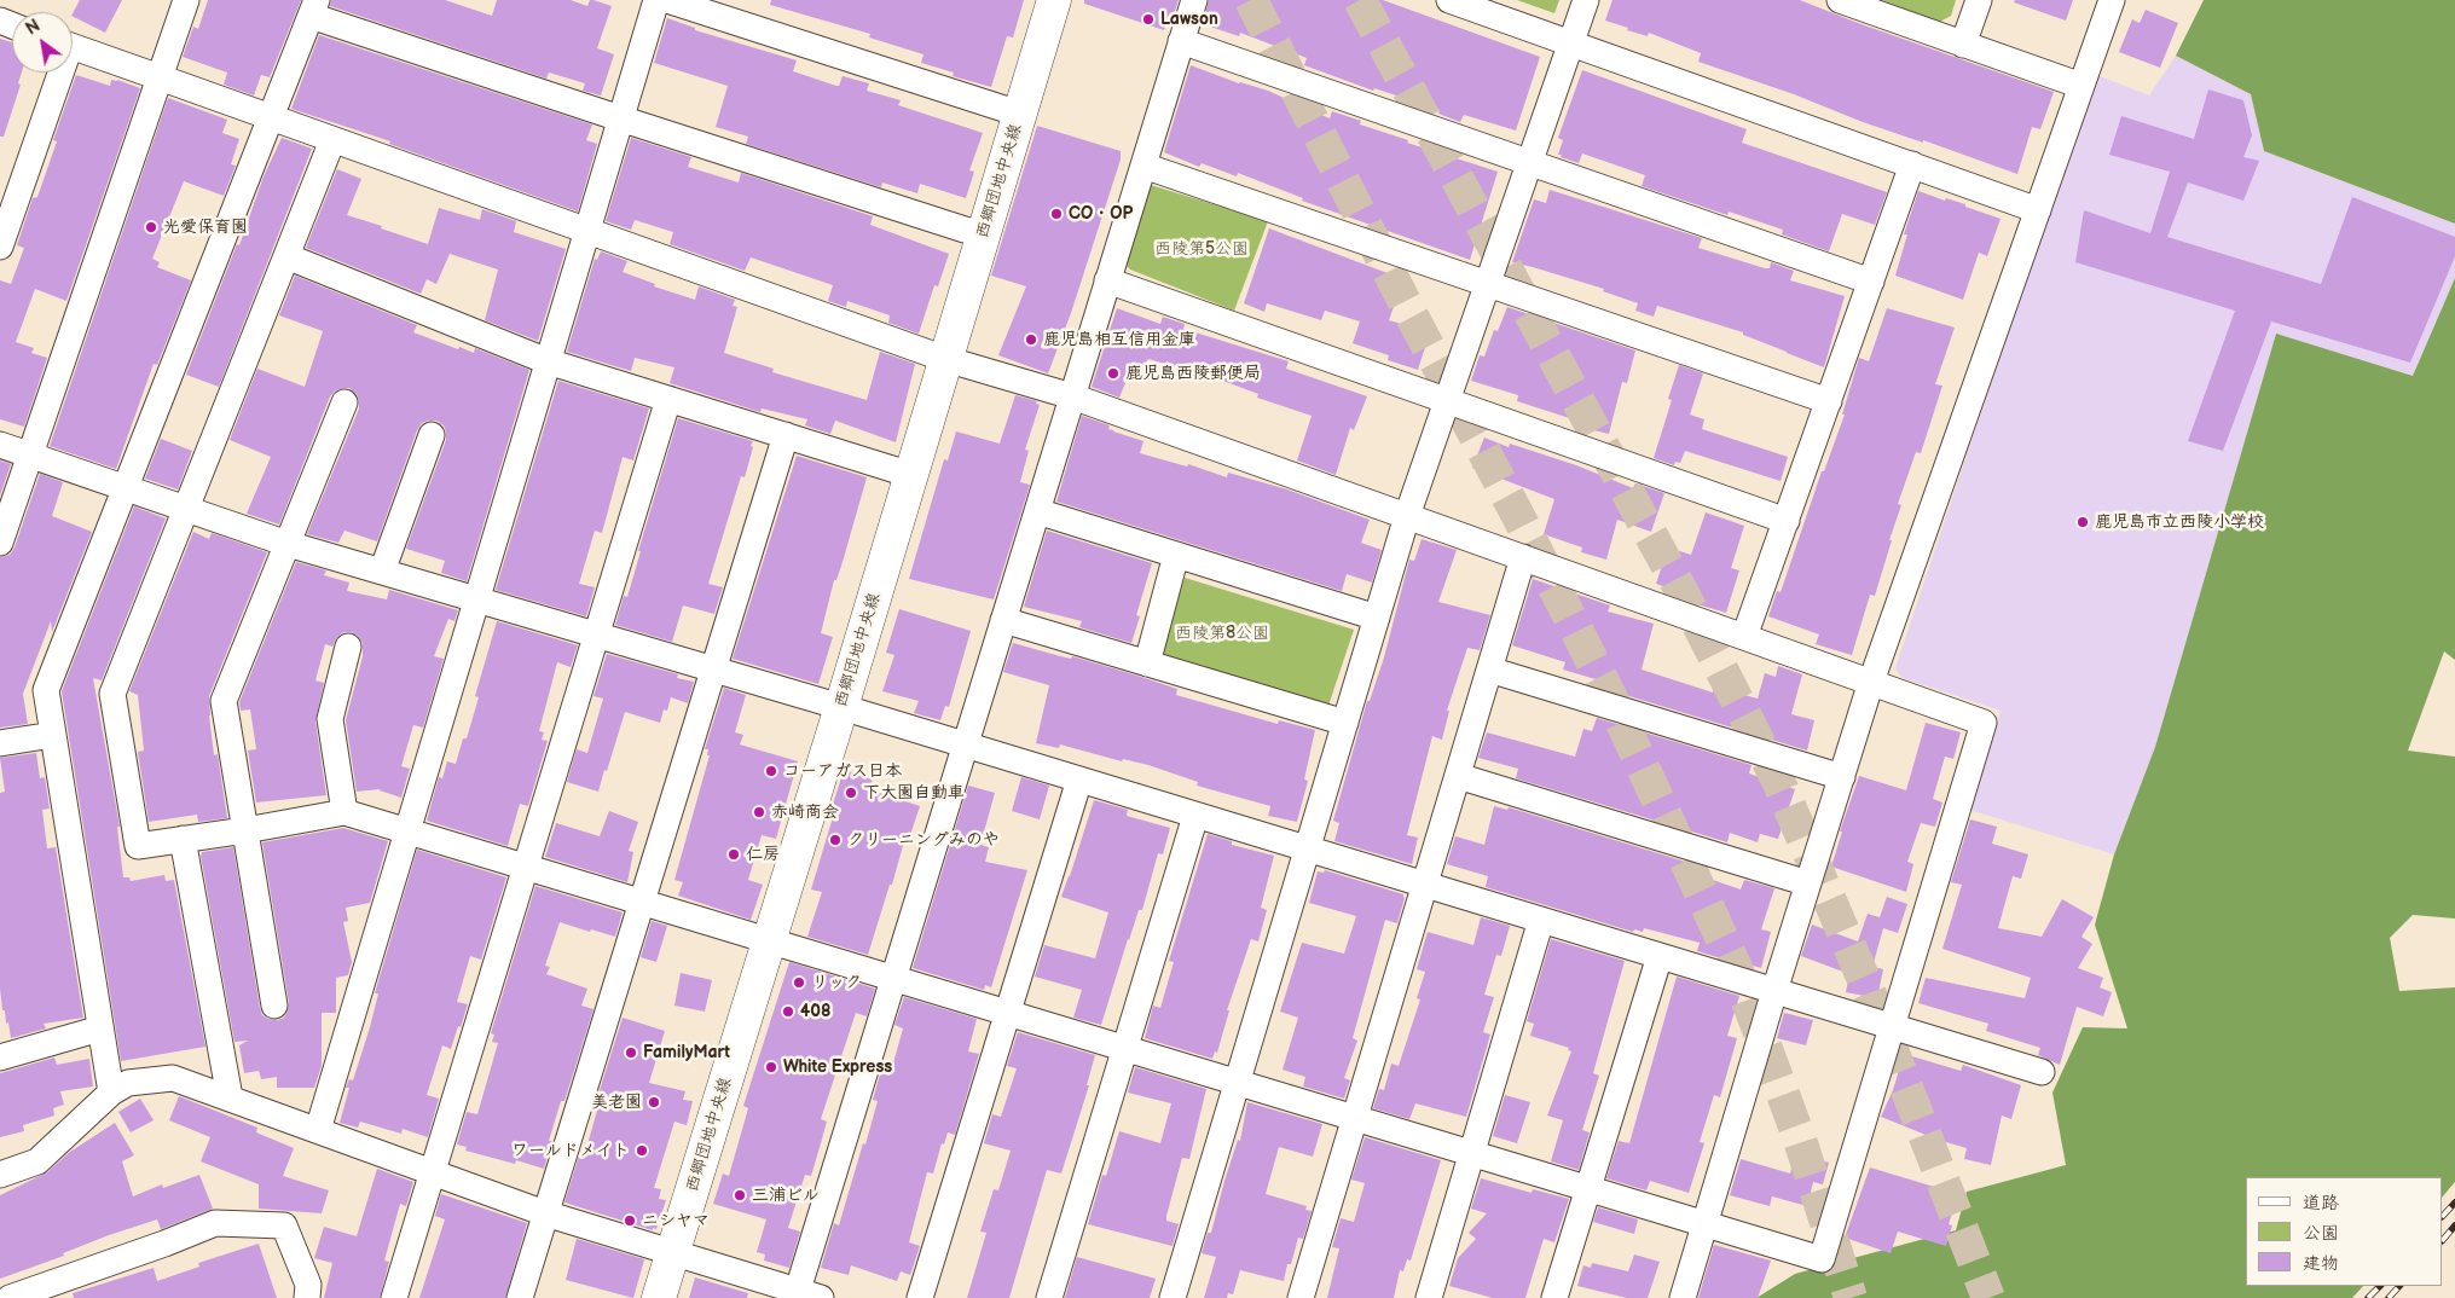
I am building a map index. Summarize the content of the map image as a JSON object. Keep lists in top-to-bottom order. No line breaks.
{"streets":{"street":["西郷団地中央線"]},"parks":["西陵第5公園","西陵第8公園"],"places":["Lawson","CO・OP","光愛保育園","鹿児島相互信用金庫","鹿児島西陵郵便局","鹿児島市立西陵小学校","コーアガス日本","下大園自動車","赤崎商会","クリーニングみのや","仁房","リック","408","FamilyMart","White Express","美老園","ワールドメイト","三浦ビル","ニシヤマ"],"legend":["道路","公園","建物"],"north":"top left"}
